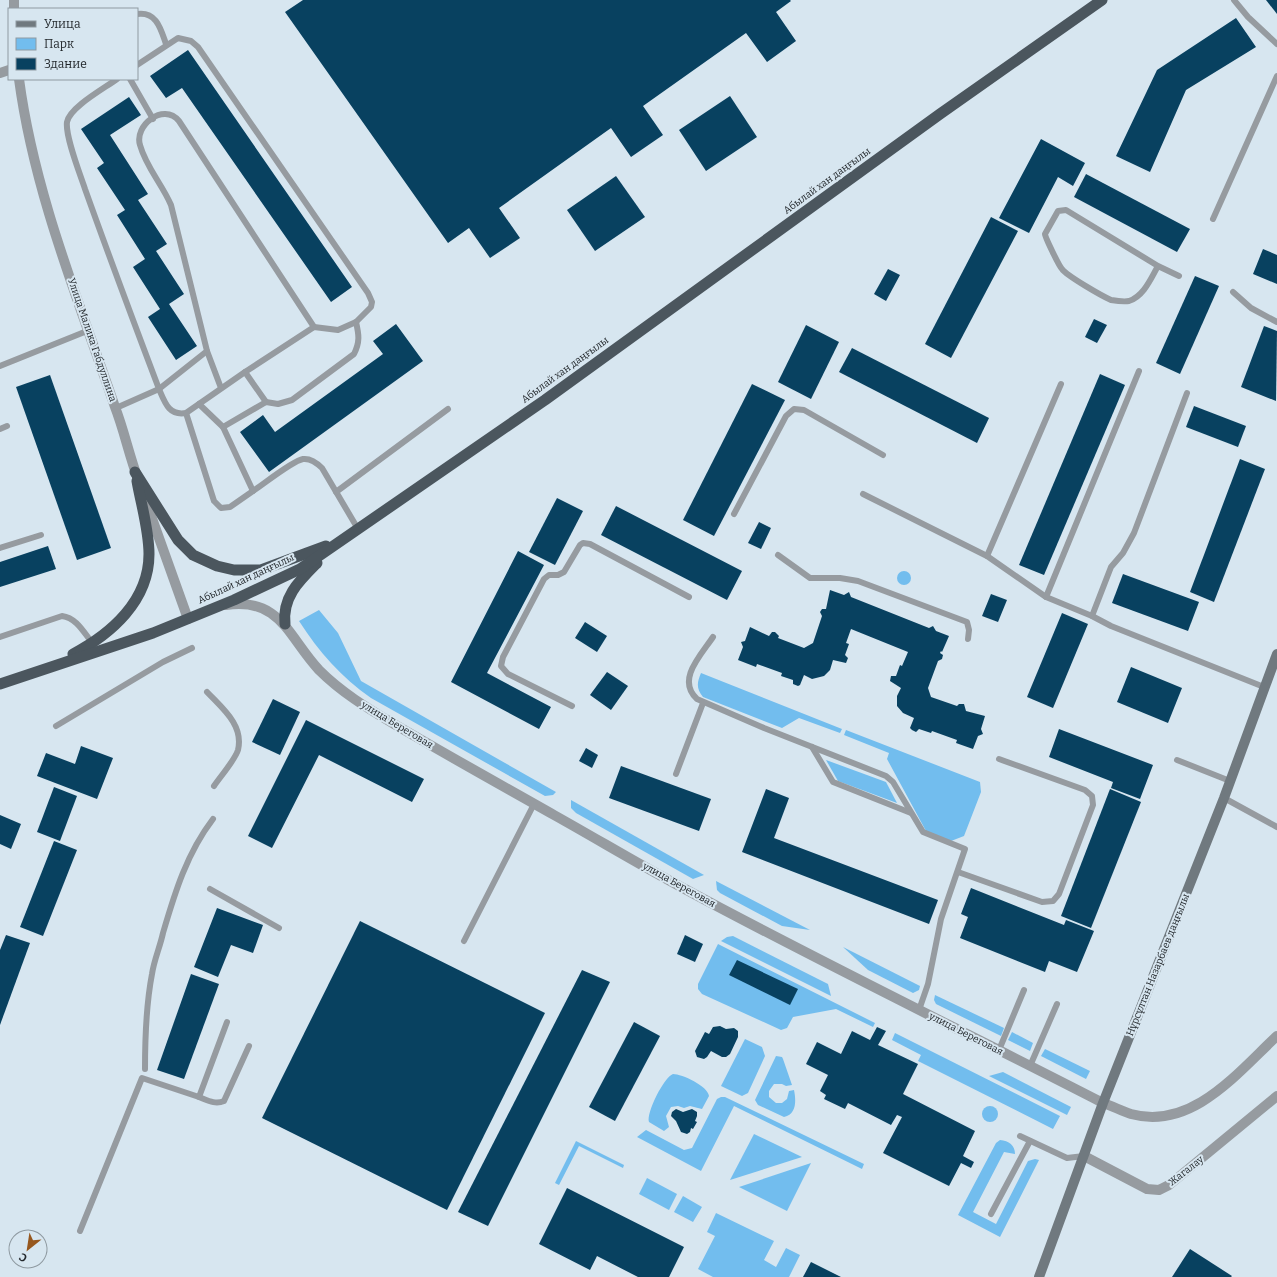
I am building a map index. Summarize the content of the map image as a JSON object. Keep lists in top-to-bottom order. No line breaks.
{"streets":{"highway":["Абылай хан даңғылы"],"main road":["Нұрсұлтан Назарбаев даңғылы"],"street":["Улица Малика Габдуллина","улица Береговая","Жагалау"]},"crossings":[["Абылай хан даңғылы","Улица Малика Габдуллина"],["Абылай хан даңғылы","улица Береговая"],["улица Береговая","Нұрсұлтан Назарбаев даңғылы"],["Нұрсұлтан Назарбаев даңғылы","Жагалау"]],"legend":["Улица","Парк","Здание"],"north":"bottom left"}
